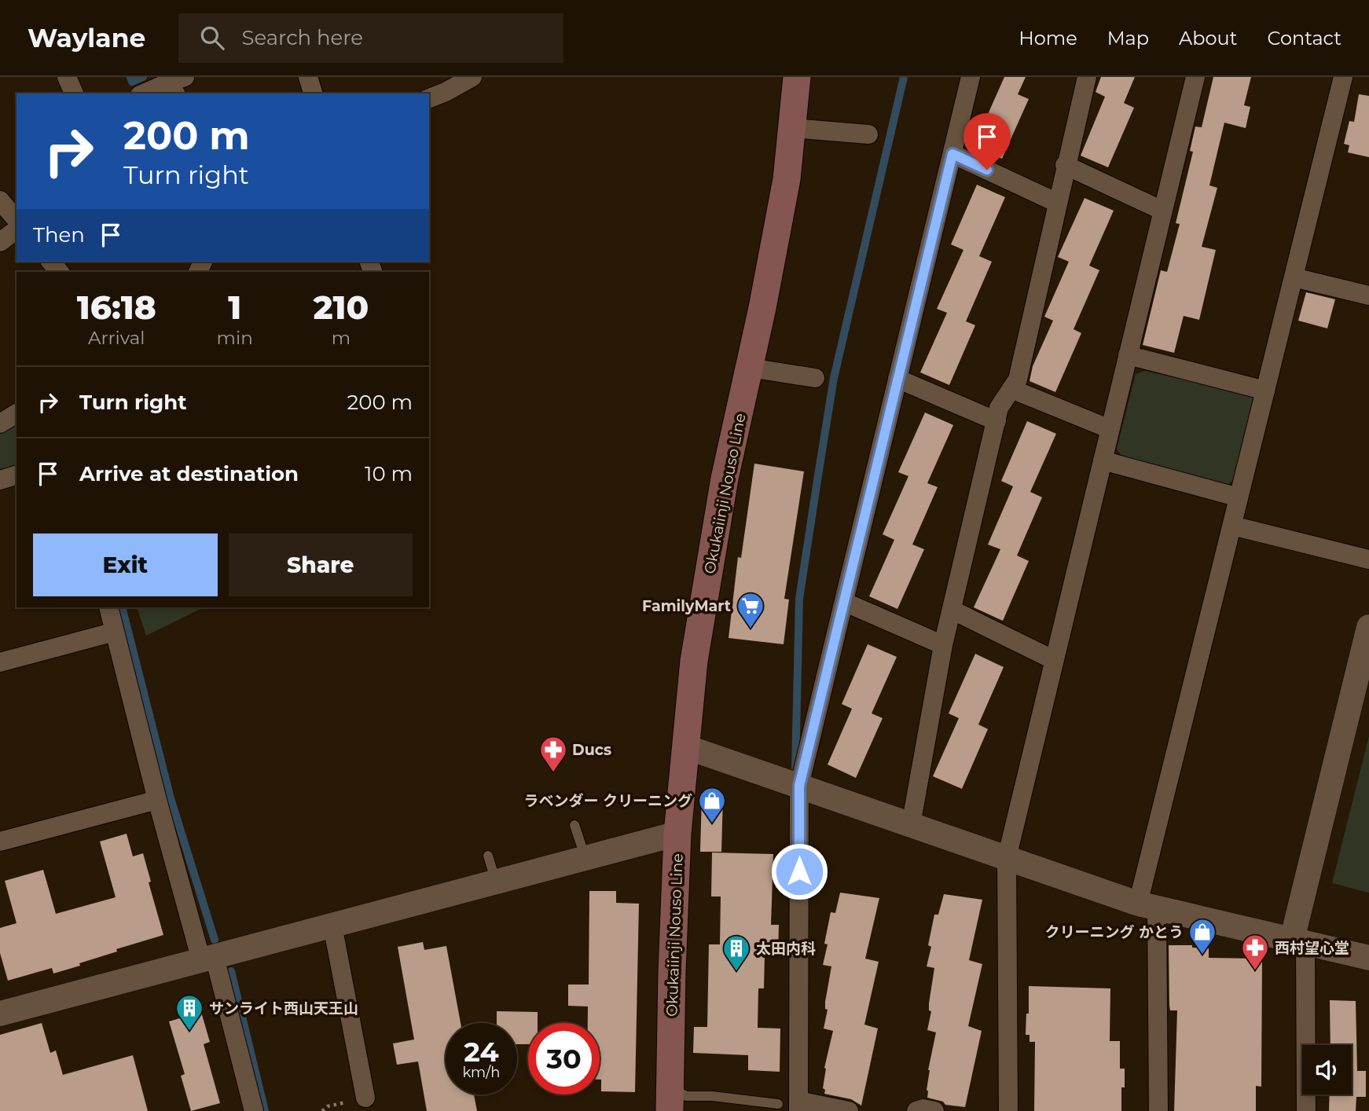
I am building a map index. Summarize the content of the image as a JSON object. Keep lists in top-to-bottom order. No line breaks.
{"streets":{"main road":["Okukaiinji Nouso Line"]},"places":{"supermarket":["FamilyMart"],"pharmacy":["Ducs","西村望心堂"],"shop":["ラベンダー クリーニング","クリーニング かとう"],"building":["太田内科","サンライト西山天王山"]},"page":{"header":"Waylane","search":"Search here","nav":["Home","Map","About","Contact"],"turn":["200 m","Turn right"],"then":"Then","eta":["16:18","Arrival","1","min","210","m"],"list":[{"name":"Turn right","value":"200 m"},{"name":"Arrive at destination","value":"10 m"}],"buttons":["Exit","Share"],"speed":"24 km/h","limit":"30"}}
